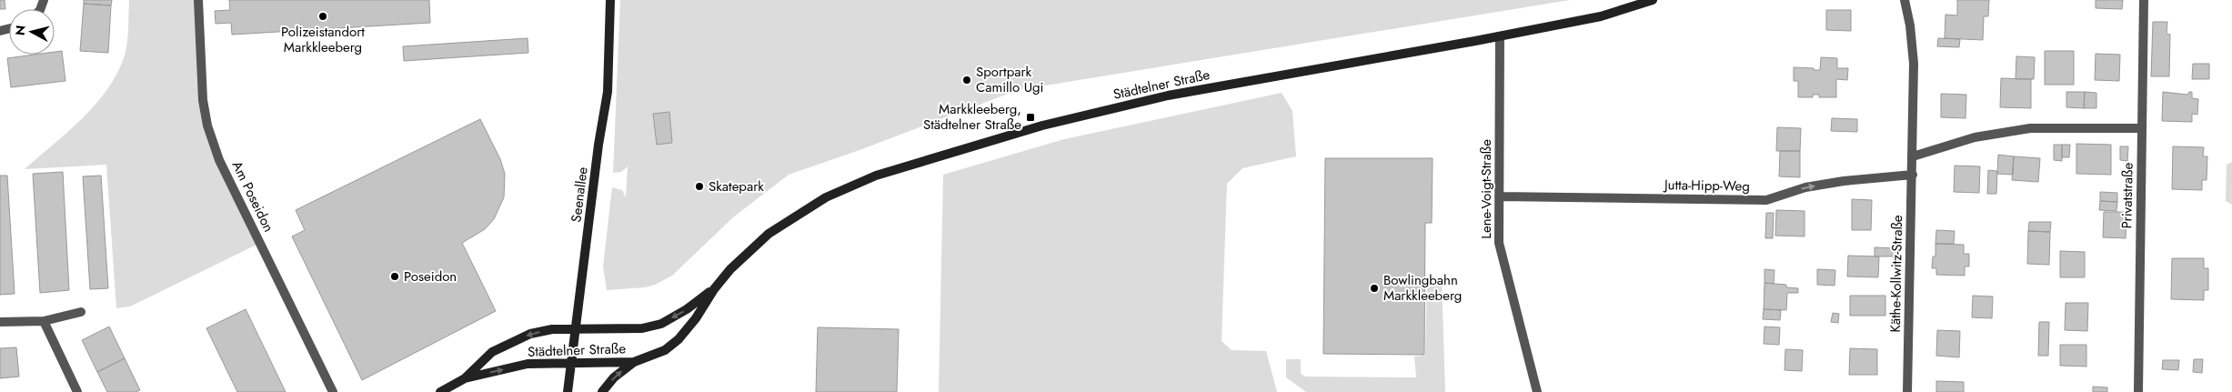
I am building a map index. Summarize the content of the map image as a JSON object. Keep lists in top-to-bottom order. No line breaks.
{"streets":{"street":["Städtelner Straße","Jutta-Hipp-Weg","Lene-Voigt-Straße","Seenallee","Privatstraße","Am Poseidon","Käthe-Kollwitz-Straße"]},"crossings":[["Städtelner Straße","Lene-Voigt-Straße"],["Städtelner Straße","Seenallee"],["Jutta-Hipp-Weg","Lene-Voigt-Straße"],["Jutta-Hipp-Weg","Käthe-Kollwitz-Straße"]],"one_way":["Jutta-Hipp-Weg"],"places":{"other":["Polizeistandort Markkleeberg","Sportpark Camillo Ugi","Skatepark","Poseidon","Bowlingbahn Markkleeberg"],"transit":["Markkleeberg, Städtelner Straße"]},"north":"left"}
